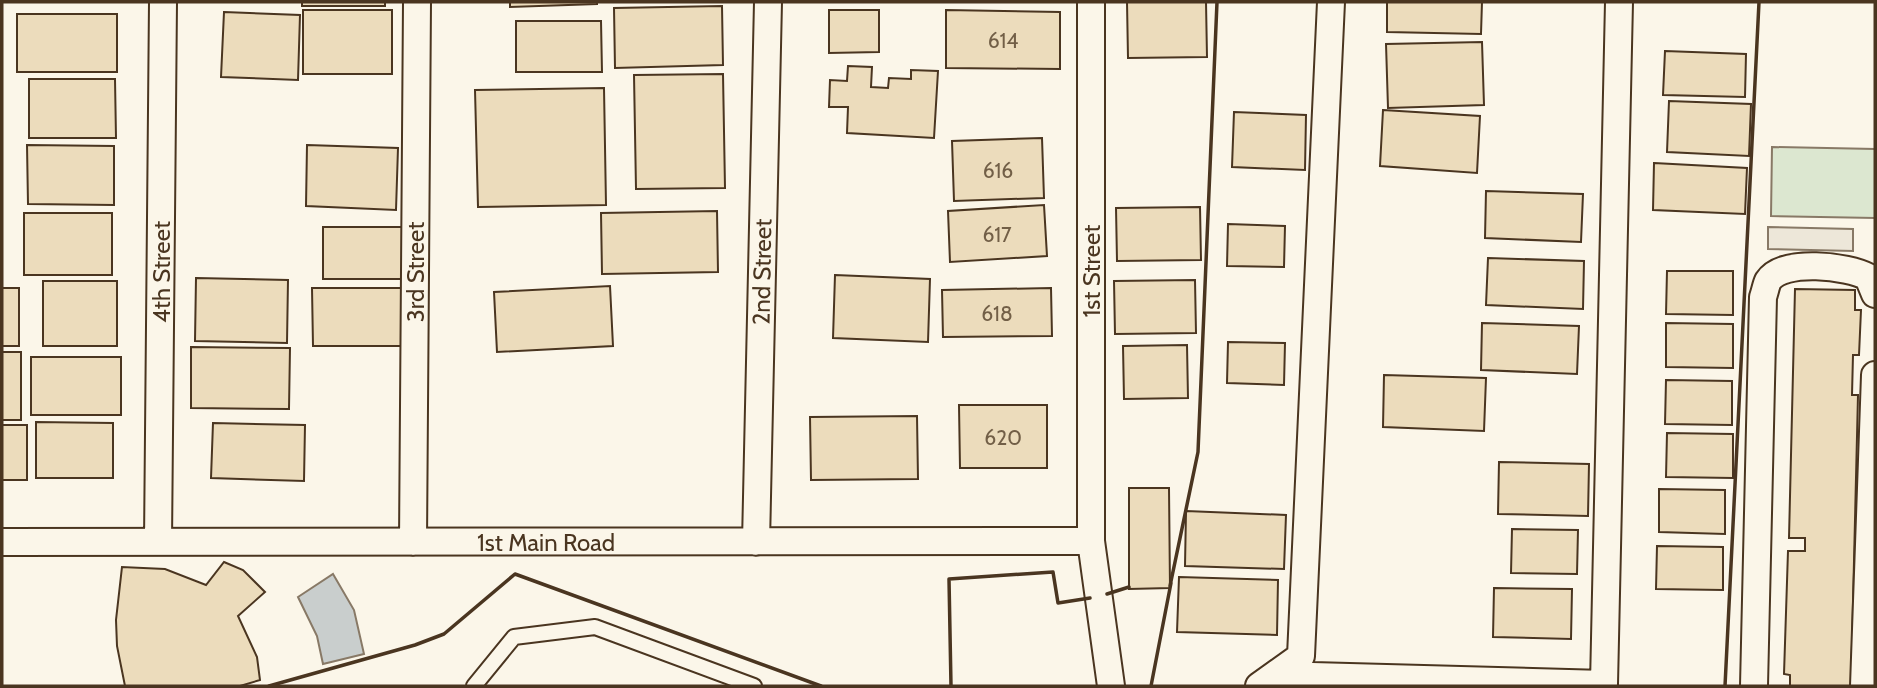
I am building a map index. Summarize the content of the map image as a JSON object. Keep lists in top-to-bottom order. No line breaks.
{"streets":{"street":["1st Street","4th Street","3rd Street","2nd Street","1st Main Road"]},"crossings":[["1st Street","1st Main Road"],["4th Street","1st Main Road"],["3rd Street","1st Main Road"],["2nd Street","1st Main Road"]],"house_numbers":["614","616","617","618","620"]}
